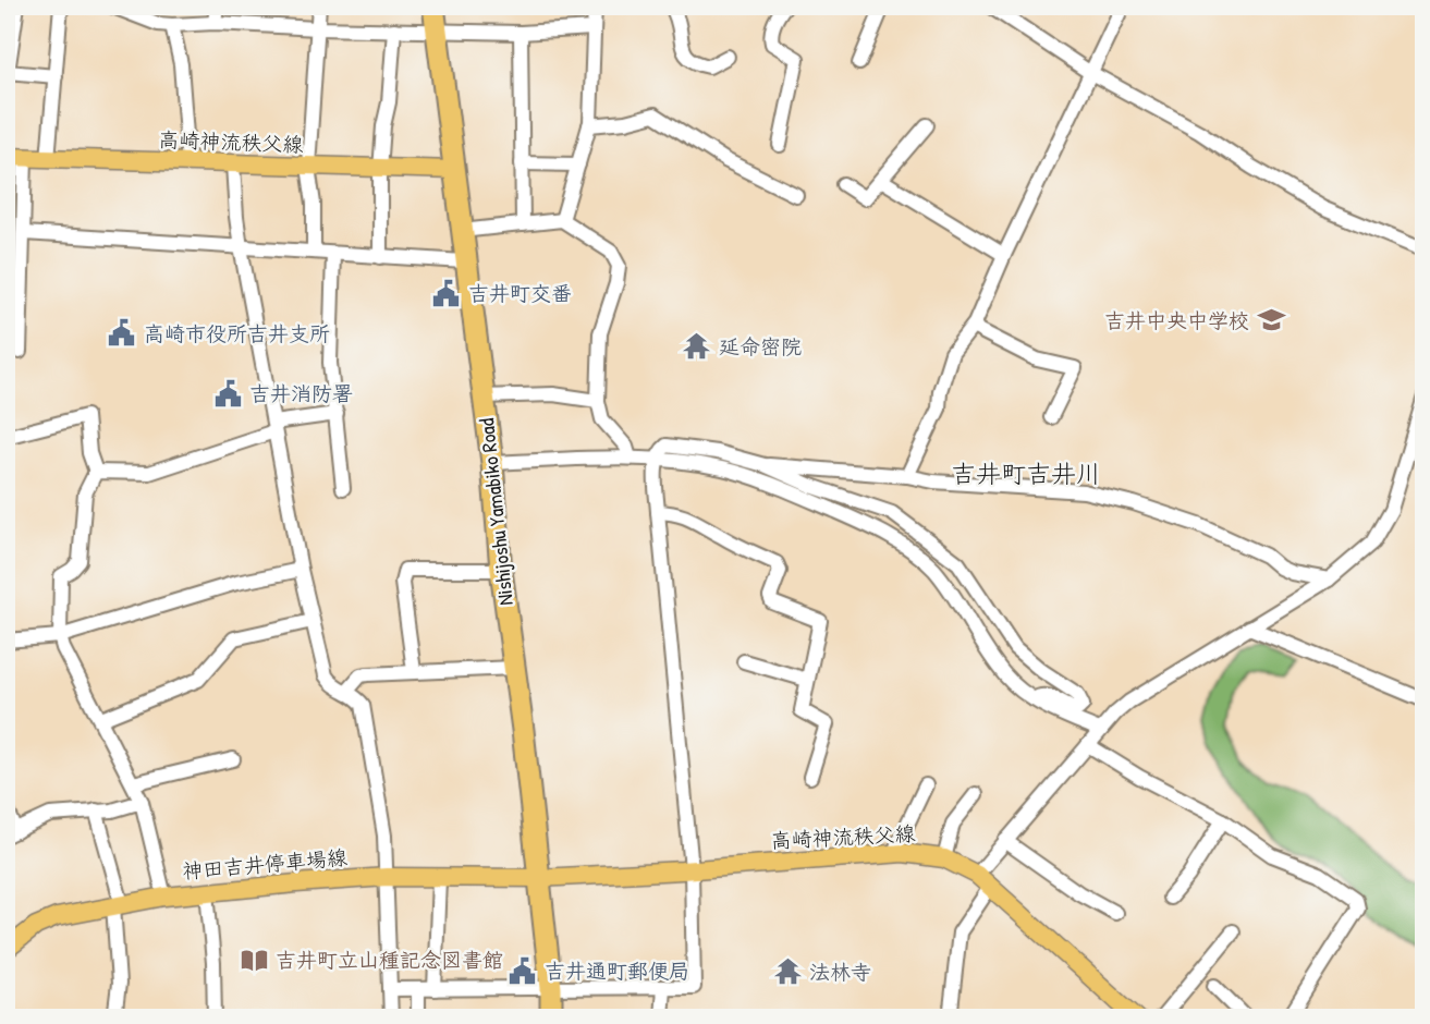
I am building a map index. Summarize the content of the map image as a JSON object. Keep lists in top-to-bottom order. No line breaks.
{"streets":{"highway":["Nishijoshu Yamabiko Road"],"main road":["高崎神流秩父線","神田吉井停車場線"]},"crossings":[["高崎神流秩父線","Nishijoshu Yamabiko Road"],["高崎神流秩父線","神田吉井停車場線"],["Nishijoshu Yamabiko Road","神田吉井停車場線"]],"districts":["吉井町吉井川"],"places":{"public building":["吉井町交番","高崎市役所吉井支所","吉井消防署","吉井通町郵便局"],"school or university":["吉井中央中学校"],"temple":["延命密院","法林寺"],"library":["吉井町立山種記念図書館"]}}
